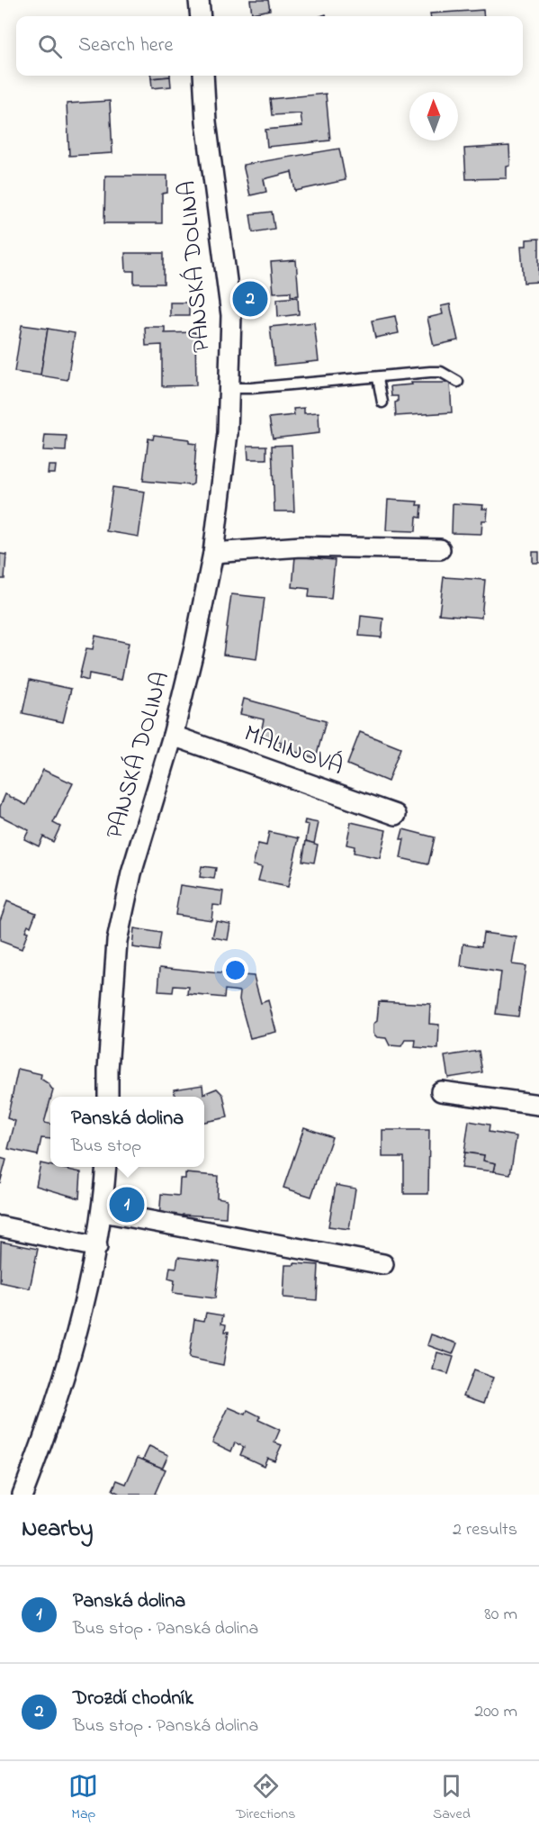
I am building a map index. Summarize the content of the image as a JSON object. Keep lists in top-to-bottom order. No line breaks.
{"streets":{"street":["PANSKÁ DOLINA","MALINOVÁ"]},"crossings":[["PANSKÁ DOLINA","MALINOVÁ"]],"north":"top","page":{"search":"Search here","pins":["2","1"],"popup":["Panská dolina","Bus stop"],"heading":["Nearby","2 results"],"list":[{"mark":"1","name":"Panská dolina","note":"Bus stop · Panská dolina","value":"80 m"},{"mark":"2","name":"Drozdí chodník","note":"Bus stop · Panská dolina","value":"200 m"}],"nav":["Map","Directions","Saved"]}}
